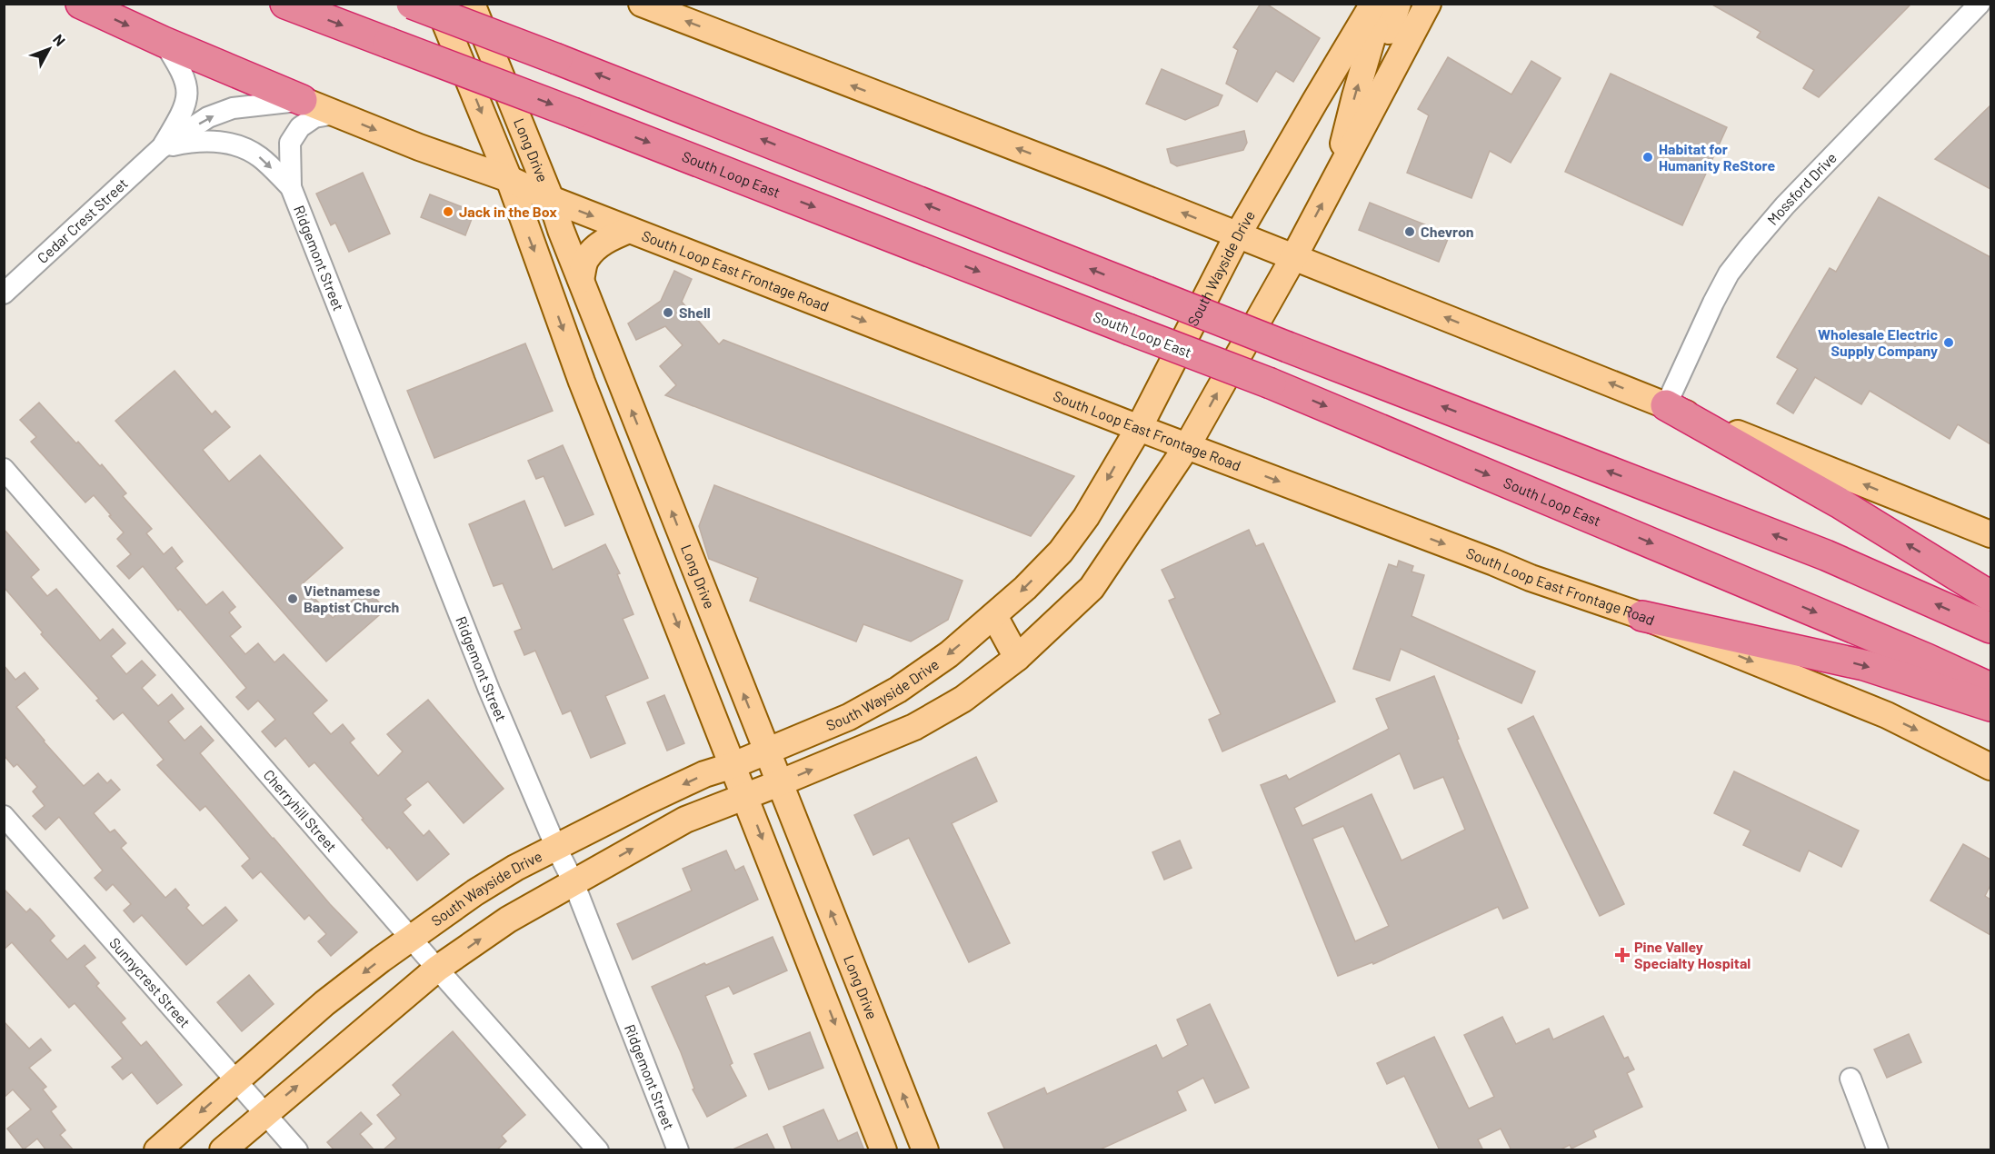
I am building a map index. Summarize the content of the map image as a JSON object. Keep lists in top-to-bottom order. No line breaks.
{"streets":{"highway":["South Loop East"],"main road":["Long Drive","South Wayside Drive","South Loop East Frontage Road"],"street":["Mossford Drive","Cedar Crest Street","Ridgemont Street","Cherryhill Street","Sunnycrest Street"]},"crossings":[["Long Drive","South Wayside Drive"],["Long Drive","South Loop East Frontage Road"],["Cedar Crest Street","Ridgemont Street"],["Cedar Crest Street","South Loop East Frontage Road"],["Ridgemont Street","South Wayside Drive"],["Ridgemont Street","South Loop East Frontage Road"],["South Wayside Drive","South Loop East Frontage Road"],["South Wayside Drive","Cherryhill Street"],["South Wayside Drive","Sunnycrest Street"]],"places":{"other":["Habitat for Humanity ReStore","Jack in the Box","Chevron","Shell","Wholesale Electric Supply Company","Vietnamese Baptist Church"],"health":["Pine Valley Specialty Hospital"]},"north":"top right"}
